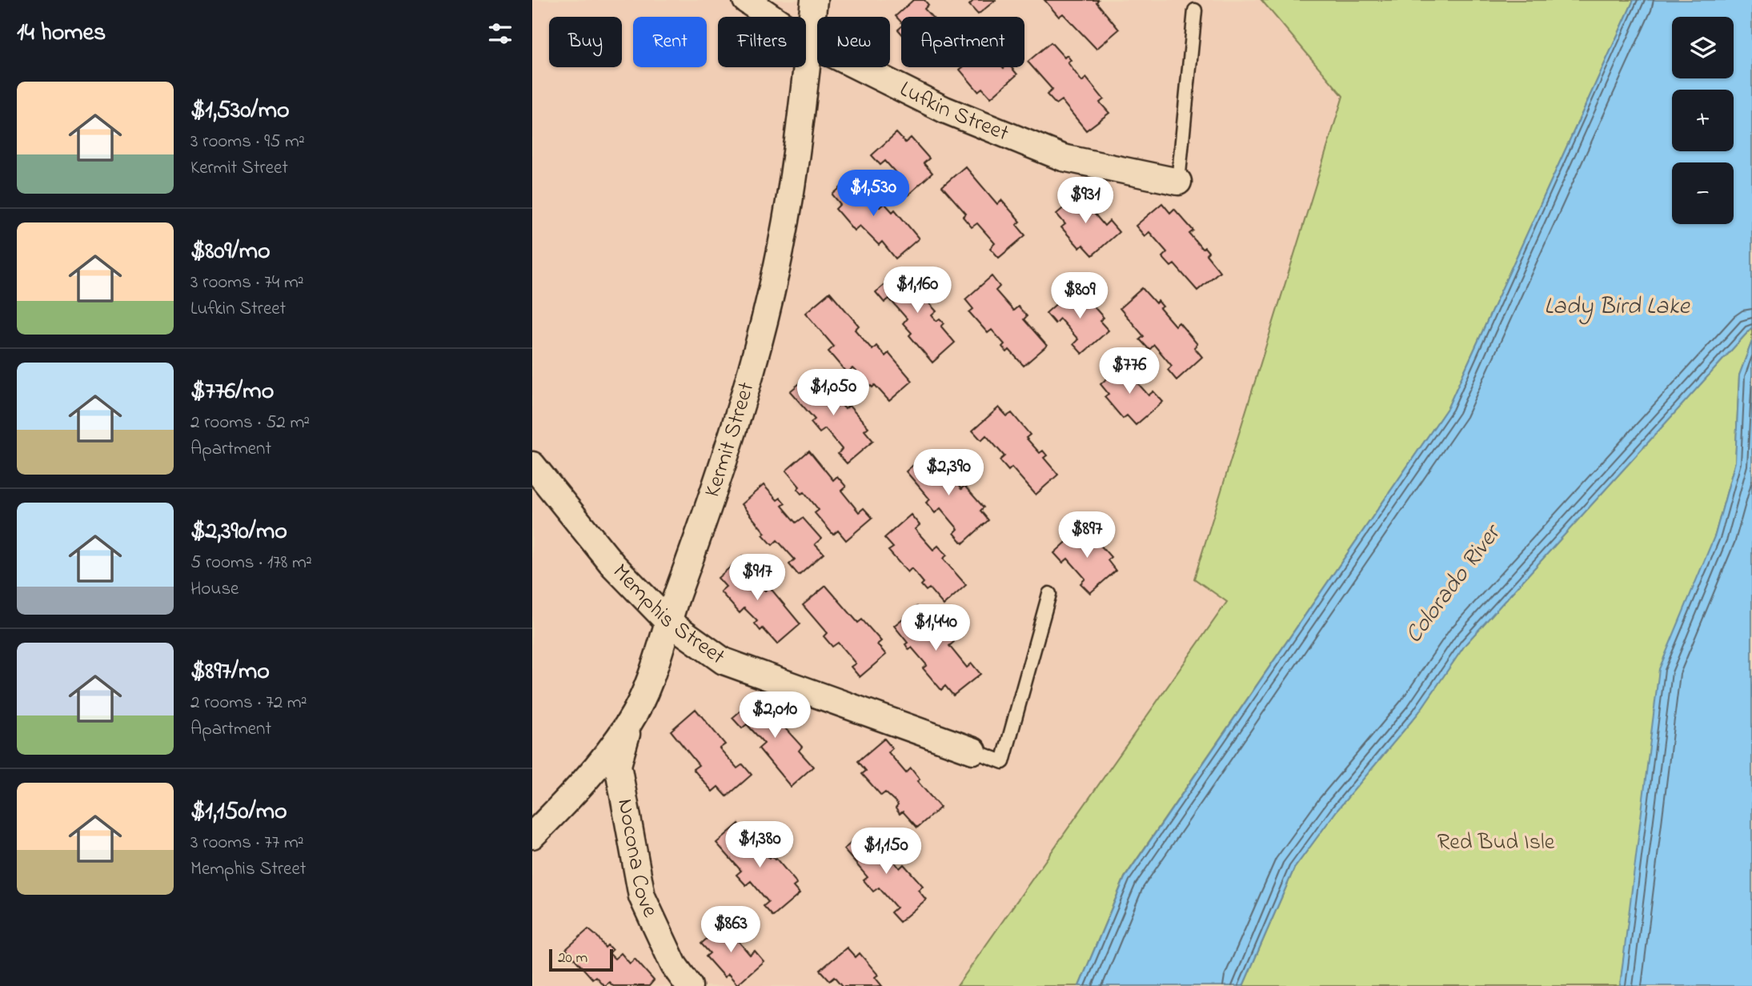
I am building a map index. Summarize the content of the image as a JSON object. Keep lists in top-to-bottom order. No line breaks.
{"streets":{"street":["Lufkin Street","Kermit Street","Memphis Street","Nocona Cove"]},"crossings":[["Lufkin Street","Kermit Street"],["Kermit Street","Memphis Street"],["Kermit Street","Nocona Cove"]],"water":["Lady Bird Lake","Colorado River"],"parks":["Red Bud Isle"],"scale_bar":"20 m","page":{"heading":"14 homes","map_buttons":["+","−"],"chip":["Buy","Rent","Filters","New","Apartment"],"list":[{"name":"$1,530/mo","note":"3 rooms · 95 m² · Kermit Street"},{"name":"$809/mo","note":"3 rooms · 74 m² · Lufkin Street"},{"name":"$776/mo","note":"2 rooms · 52 m² · Apartment"},{"name":"$2,390/mo","note":"5 rooms · 178 m² · House"},{"name":"$897/mo","note":"2 rooms · 72 m² · Apartment"},{"name":"$1,150/mo","note":"3 rooms · 77 m² · Memphis Street"}],"price":["$1,530","$931","$1,160","$809","$776","$1,050","$2,390","$897","$917","$1,440","$2,010","$1,380","$1,150","$863"],"scale":"20 m"}}
